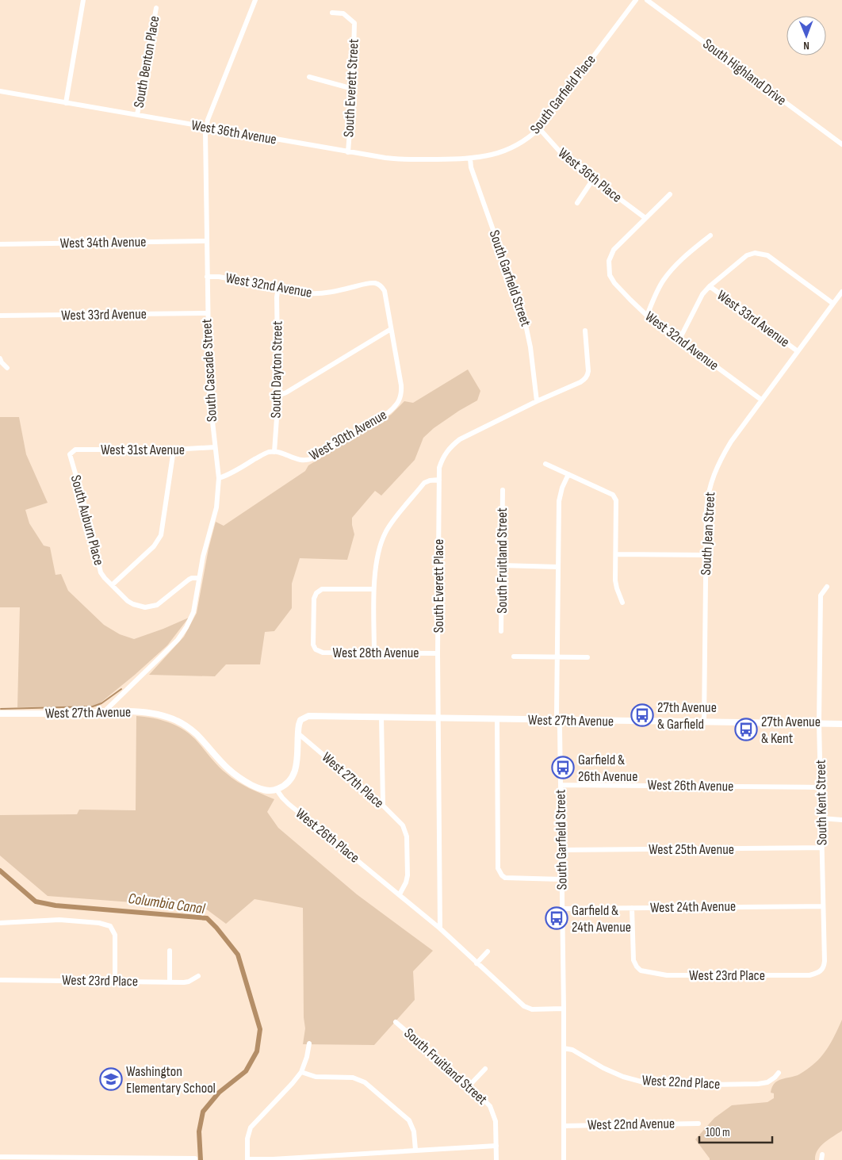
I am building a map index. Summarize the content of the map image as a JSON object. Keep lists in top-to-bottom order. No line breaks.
{"streets":{"main road":["West 27th Avenue"],"street":["South Benton Place","South Highland Drive","South Everett Street","South Garfield Place","West 36th Avenue","West 36th Place","West 34th Avenue","South Garfield Street","West 32nd Avenue","West 33rd Avenue","South Dayton Street","South Cascade Street","West 30th Avenue","West 31st Avenue","South Auburn Place","South Jean Street","South Fruitland Street","South Everett Place","West 28th Avenue","West 27th Place","West 26th Avenue","South Kent Street","West 26th Place","West 25th Avenue","West 24th Avenue","West 23rd Place","West 22nd Place","West 22nd Avenue"]},"crossings":[["South Benton Place","West 36th Avenue"],["South Everett Street","West 36th Avenue"],["South Garfield Place","West 36th Avenue"],["South Garfield Place","West 36th Place"],["South Garfield Place","South Garfield Street"],["West 36th Avenue","South Garfield Street"],["West 36th Avenue","South Cascade Street"],["West 36th Place","West 32nd Avenue"],["West 34th Avenue","South Cascade Street"],["South Garfield Street","South Everett Place"],["South Garfield Street","West 27th Avenue"],["South Garfield Street","West 26th Avenue"],["South Garfield Street","West 26th Place"],["South Garfield Street","West 25th Avenue"],["South Garfield Street","West 24th Avenue"],["South Garfield Street","West 22nd Place"],["South Garfield Street","West 22nd Avenue"],["West 32nd Avenue","South Dayton Street"],["West 32nd Avenue","South Cascade Street"],["West 32nd Avenue","West 30th Avenue"],["West 32nd Avenue","South Jean Street"],["West 33rd Avenue","South Cascade Street"],["West 33rd Avenue","South Jean Street"],["South Dayton Street","West 30th Avenue"],["South Cascade Street","West 31st Avenue"],["South Cascade Street","West 27th Avenue"],["West 31st Avenue","South Auburn Place"],["South Jean Street","West 27th Avenue"],["South Everett Place","West 28th Avenue"],["South Everett Place","West 27th Avenue"],["South Everett Place","West 26th Place"],["West 27th Avenue","West 27th Place"],["West 27th Avenue","South Kent Street"],["West 27th Avenue","West 26th Place"],["West 27th Place","West 26th Place"],["West 26th Avenue","South Kent Street"],["South Kent Street","West 25th Avenue"],["South Kent Street","West 24th Avenue"],["South Kent Street","West 23rd Place"],["West 24th Avenue","West 23rd Place"]],"water":["Columbia Canal"],"places":{"bus stop":["27th Avenue & Garfield","27th Avenue & Kent","Garfield & 26th Avenue","Garfield & 24th Avenue"],"school or university":["Washington Elementary School"]},"scale_bar":"100 m","north":"bottom"}
